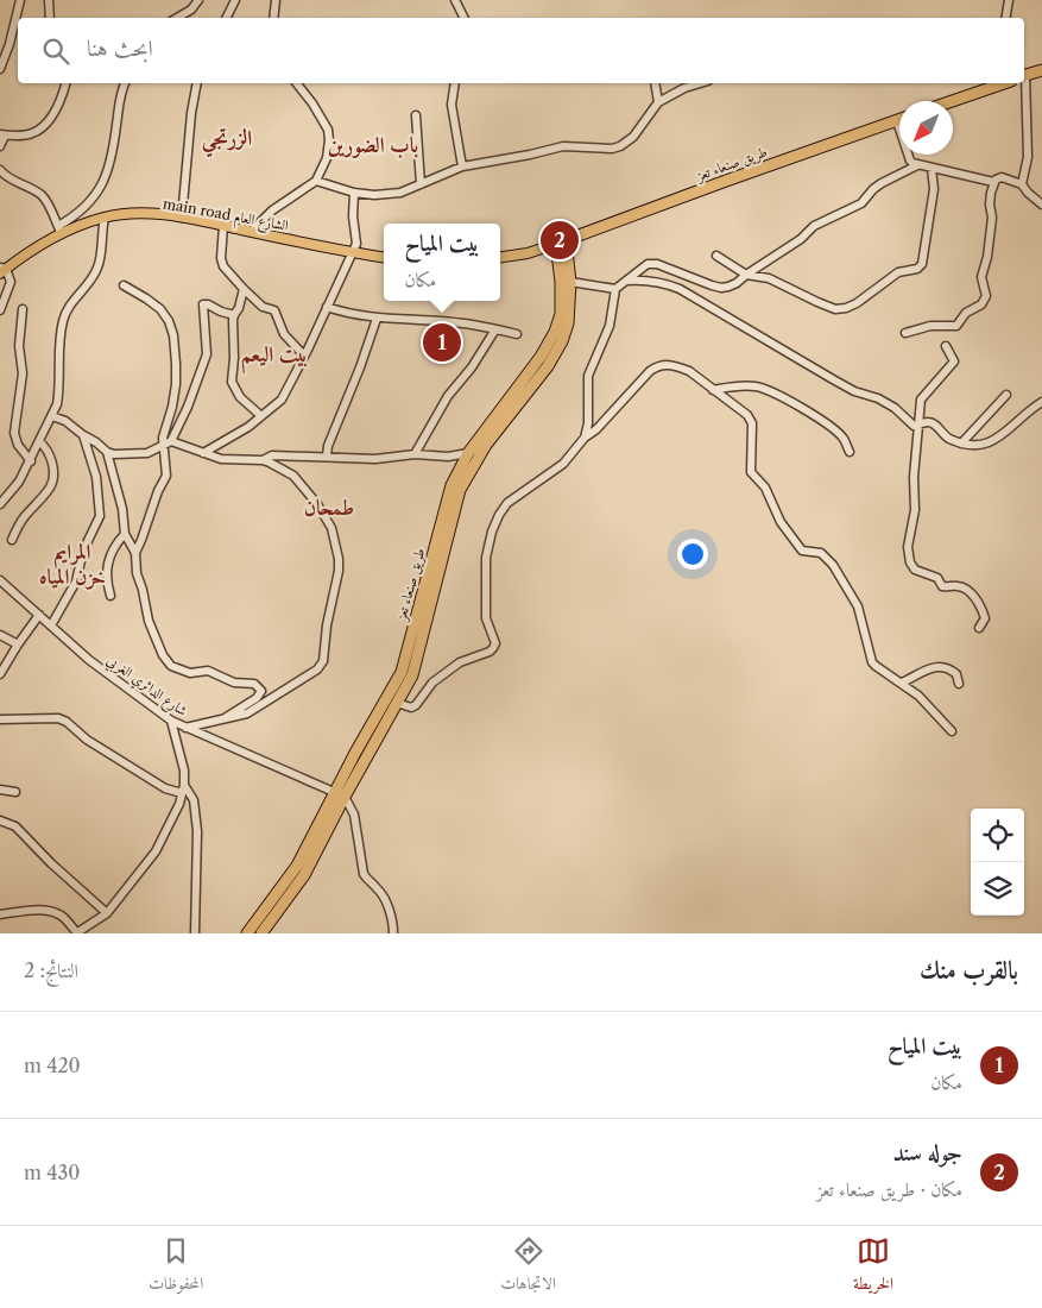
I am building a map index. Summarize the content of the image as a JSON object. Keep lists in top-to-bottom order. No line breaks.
{"streets":{"highway":["طريق صنعاء تعز"],"main road":["main road الشارع العام"],"street":["شارع الدائري الغربي"]},"crossings":[["طريق صنعاء تعز","شارع الدائري الغربي"]],"districts":["الزرتجي","باب الضورين","بيت اليعم","طمحان","المرايم خزن المياه"],"north":"bottom left","page":{"search":"ابحث هنا","pins":["2","1"],"popup":["بيت المياح","مكان"],"heading":["بالقرب منك","النتائج: 2"],"list":[{"mark":"1","name":"بيت المياح","note":"مكان","value":"420 m"},{"mark":"2","name":"جوله سند","note":"مكان · طريق صنعاء تعز","value":"430 m"}],"nav":["الخريطة","الاتجاهات","المحفوظات"]}}
